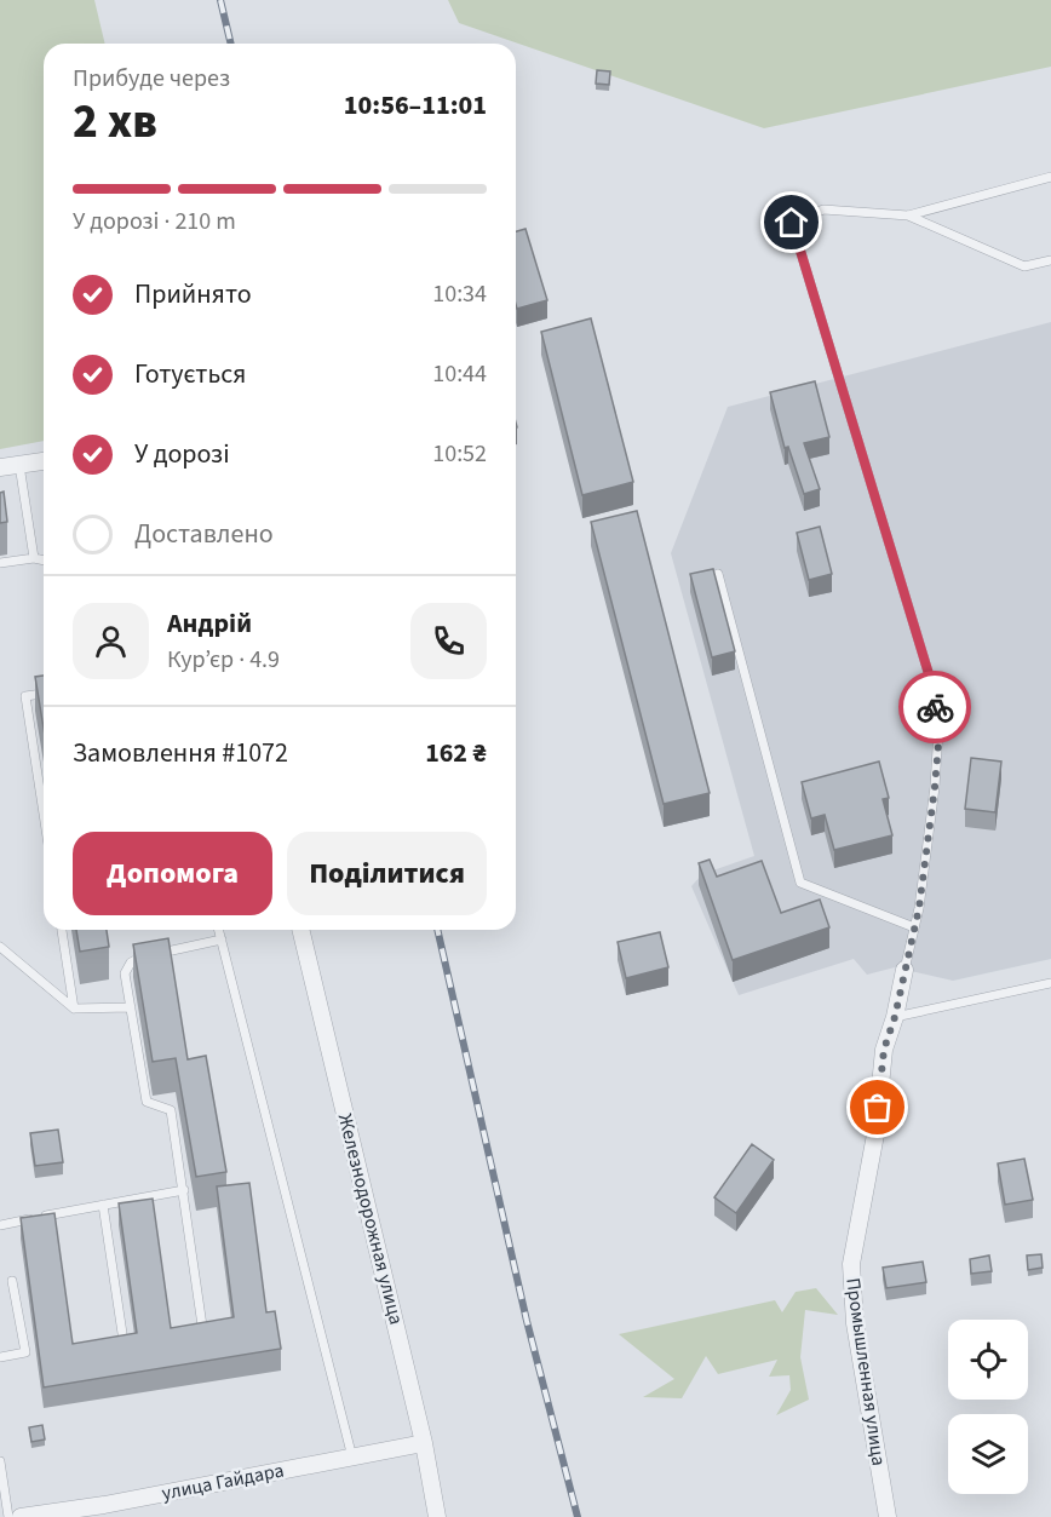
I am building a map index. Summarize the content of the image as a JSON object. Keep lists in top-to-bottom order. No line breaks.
{"streets":{"street":["Железнодорожная улица","Промышленная улица","улица Гайдара"]},"crossings":[["Железнодорожная улица","улица Гайдара"]],"page":{"heading":["2 хв","Прибуде через","10:56–11:01"],"panel":["Андрій","Кур’єр · 4.9","Замовлення #1072","162 ₴"],"bar":"У дорозі · 210 m","list":[["Прийнято","10:34"],["Готується","10:44"],["У дорозі","10:52"],"Доставлено"],"buttons":["Допомога","Поділитися"]}}
